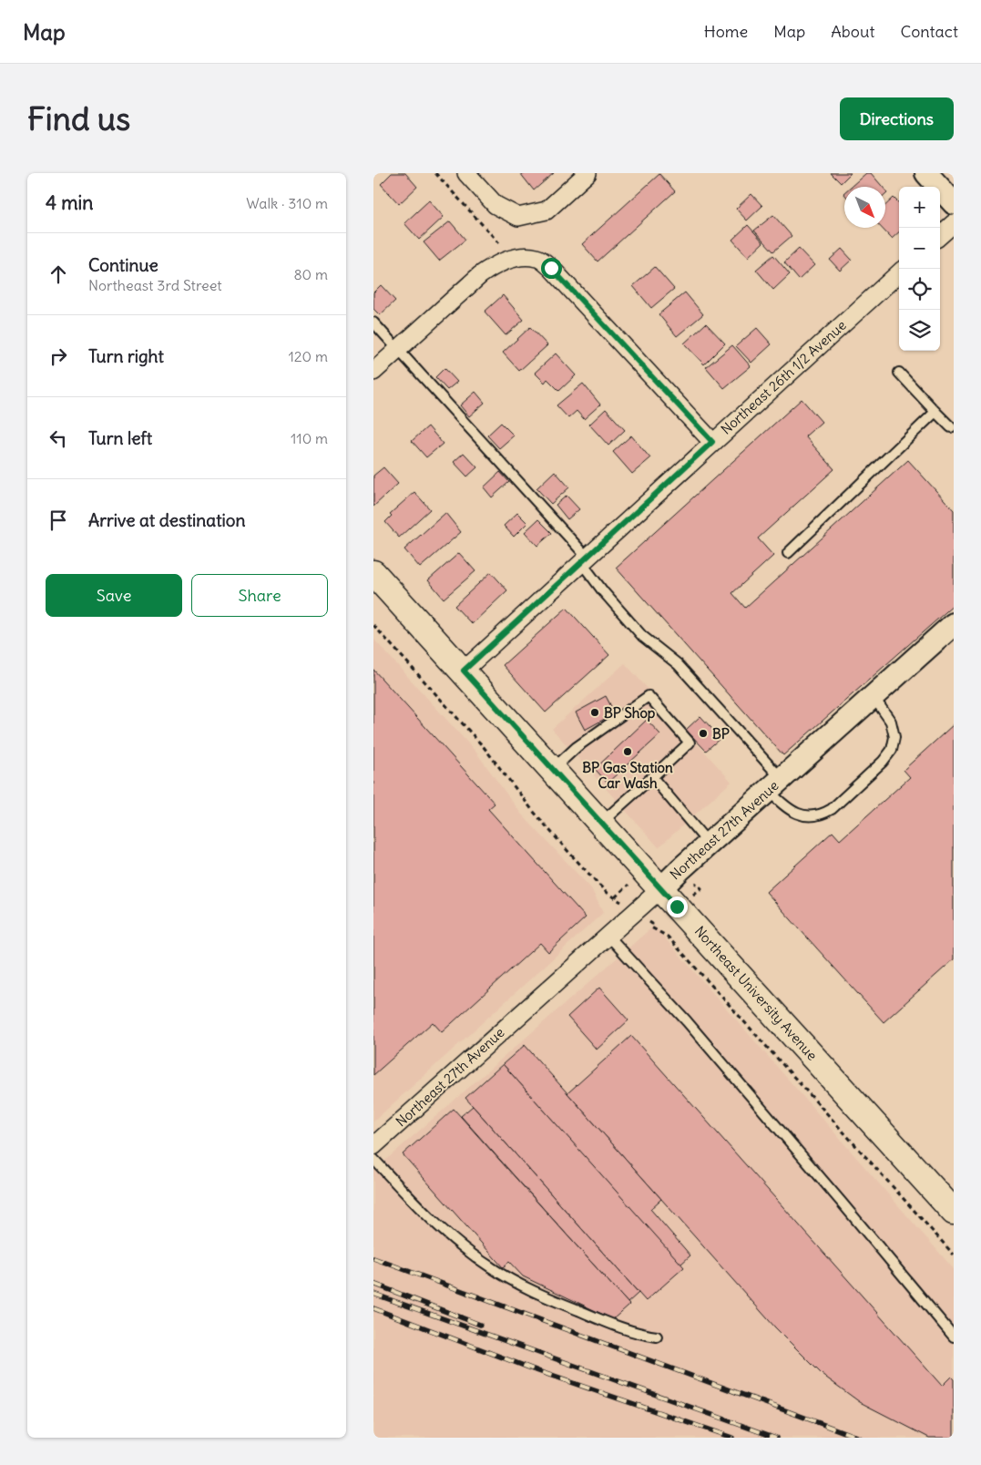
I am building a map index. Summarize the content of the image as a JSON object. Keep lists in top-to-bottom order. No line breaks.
{"streets":{"main road":["Northeast University Avenue"],"street":["Northeast 26th 1/2 Avenue","Northeast 27th Avenue"]},"crossings":[["Northeast 26th 1/2 Avenue","Northeast University Avenue"],["Northeast 27th Avenue","Northeast University Avenue"]],"places":["BP Shop","BP","BP Gas Station Car Wash"],"north":"bottom right","page":{"header":"Map","nav":["Home","Map","About","Contact"],"buttons":["Directions",["Save","Share"]],"title":"Find us","heading":["4 min","Walk · 310 m"],"map_buttons":["+","−"],"list":[["Continue","Northeast 3rd Street","80 m"],["Turn right","120 m"],["Turn left","110 m"],"Arrive at destination"]}}
